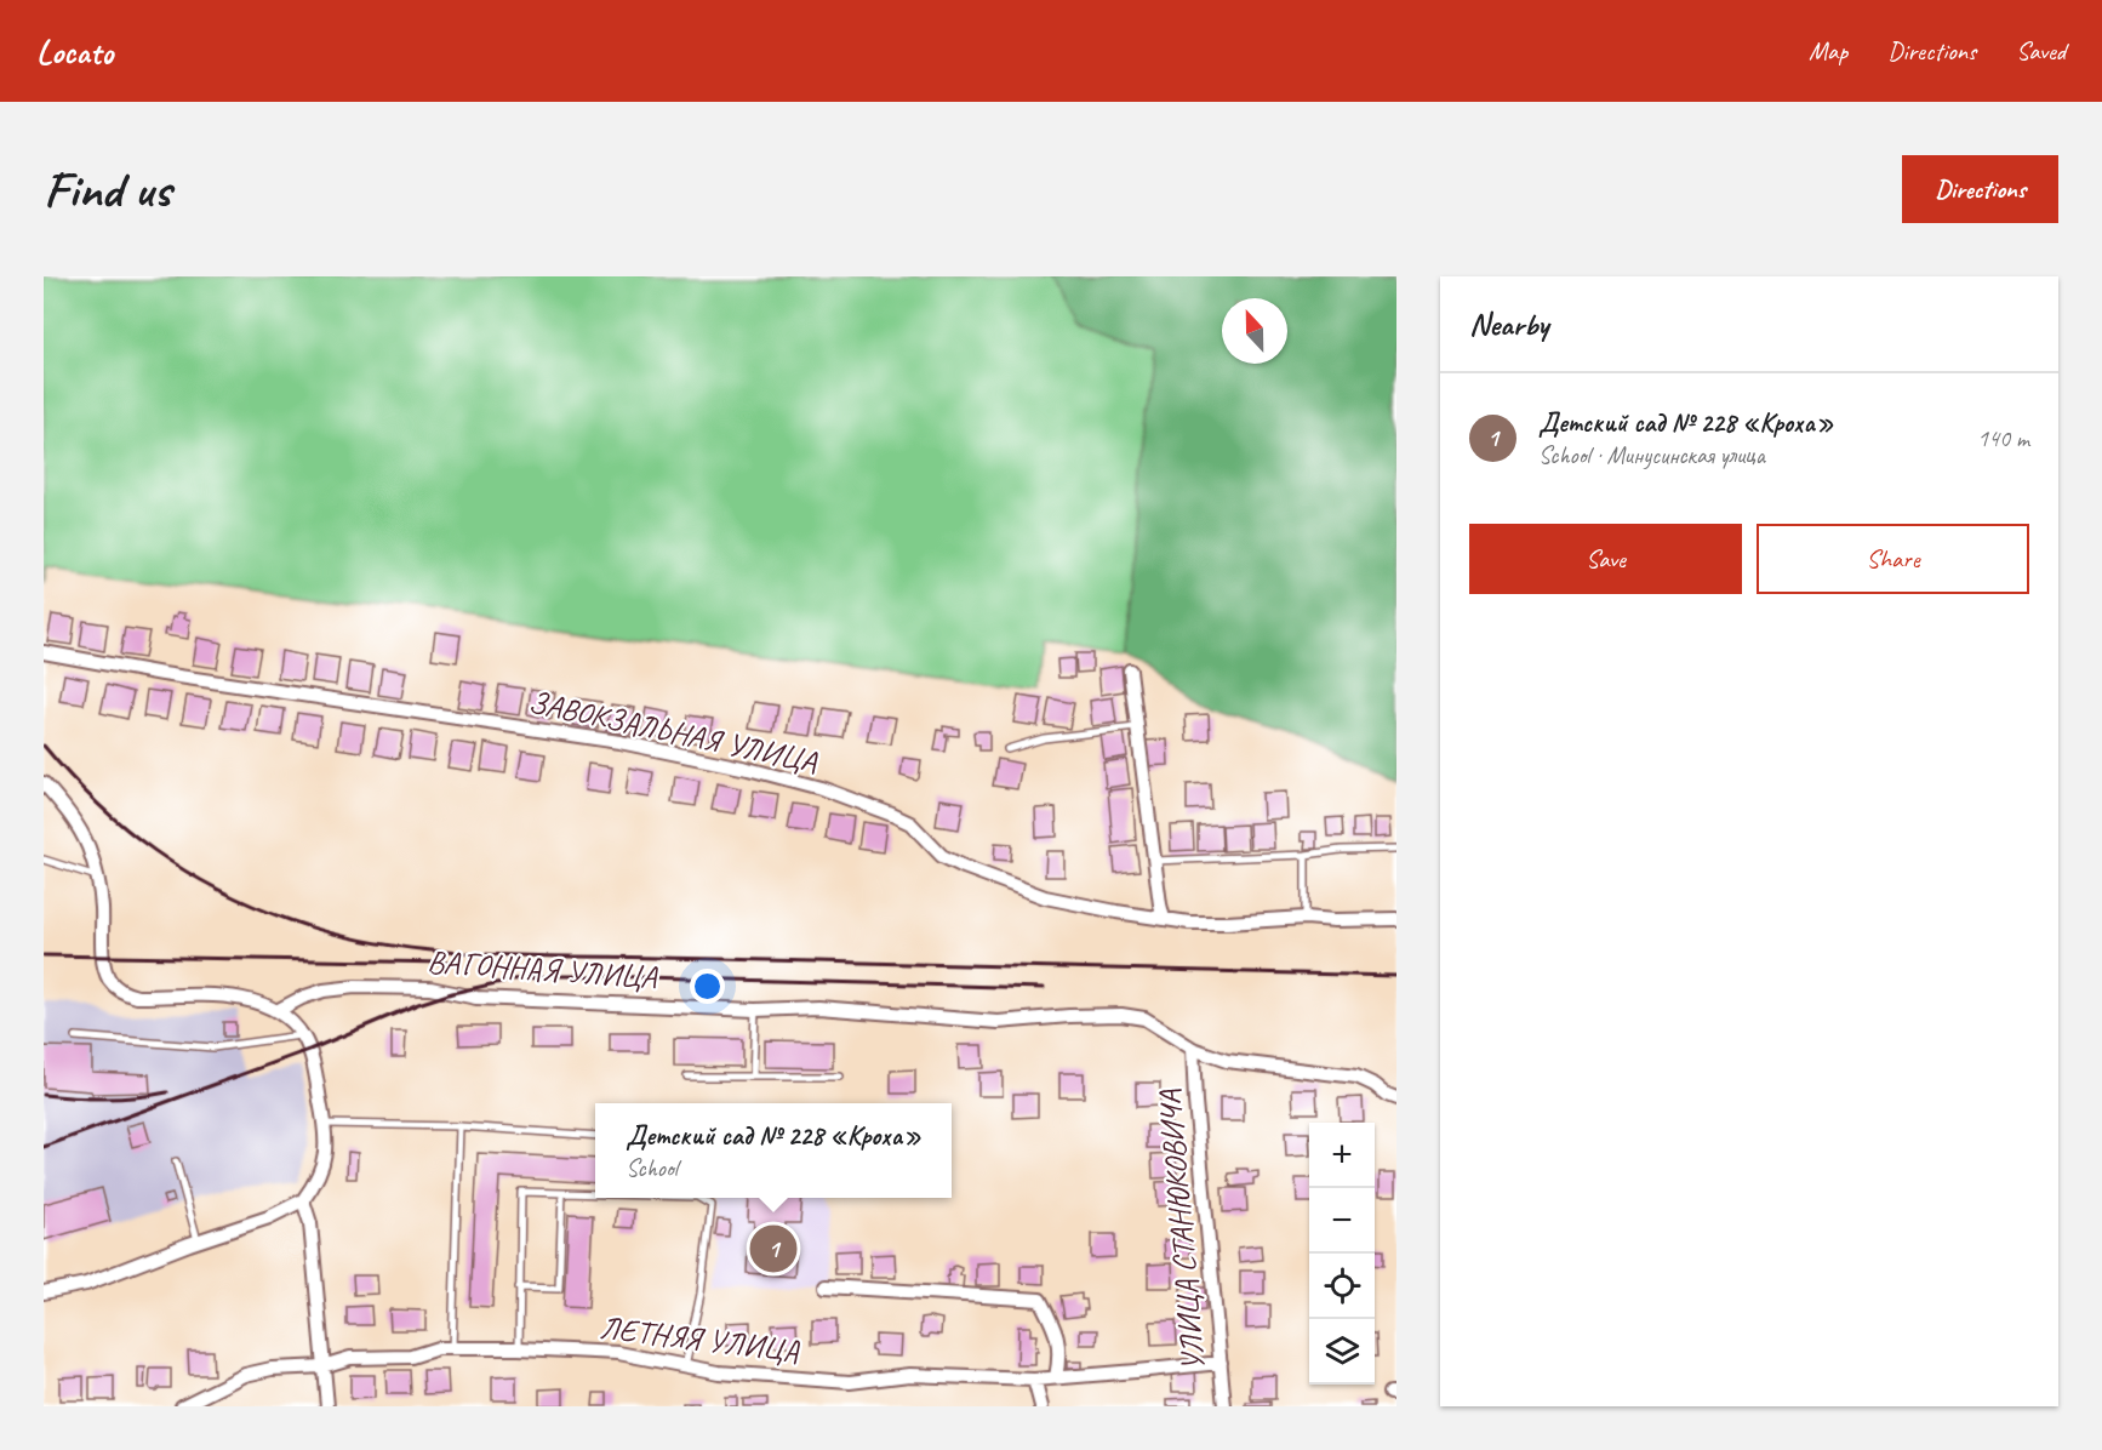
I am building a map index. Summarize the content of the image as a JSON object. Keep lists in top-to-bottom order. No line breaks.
{"streets":{"street":["ЗАВОКЗАЛЬНАЯ УЛИЦА","ВАГОННАЯ УЛИЦА","УЛИЦА СТАНЮКОВИЧА","ЛЕТНЯЯ УЛИЦА"]},"crossings":[["ВАГОННАЯ УЛИЦА","УЛИЦА СТАНЮКОВИЧА"],["УЛИЦА СТАНЮКОВИЧА","ЛЕТНЯЯ УЛИЦА"]],"north":"top","page":{"header":"Locato","nav":["Map","Directions","Saved"],"buttons":["Directions",["Save","Share"]],"title":"Find us","heading":"Nearby","list":[{"mark":"1","name":"Детский сад № 228 «Кроха»","note":"School · Минусинская улица","value":"140 m"}],"popup":["Детский сад № 228 «Кроха»","School"],"map_buttons":["+","−"],"pins":"1"}}
